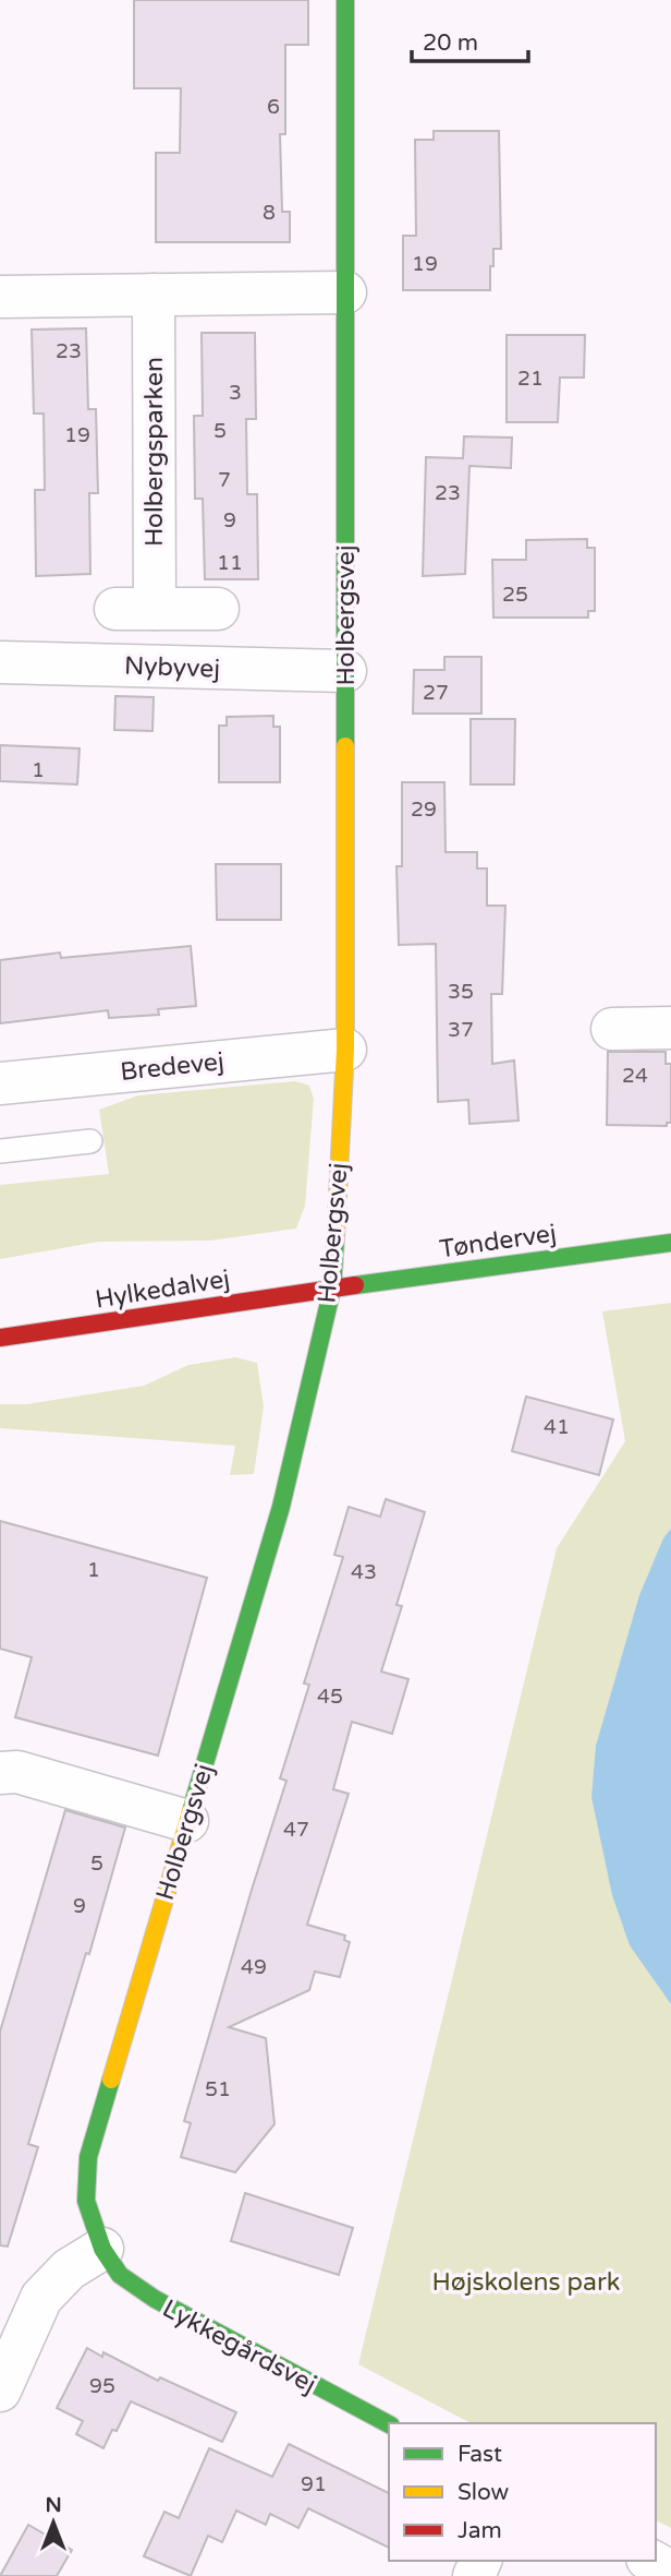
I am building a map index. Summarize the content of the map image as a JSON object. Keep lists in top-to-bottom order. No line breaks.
{"streets":{"street":["Holbergsparken","Holbergsvej","Nybyvej","Bredevej","Tøndervej","Hylkedalvej","Lykkegårdsvej"]},"crossings":[["Holbergsvej","Nybyvej"],["Holbergsvej","Bredevej"],["Holbergsvej","Tøndervej"],["Holbergsvej","Hylkedalvej"],["Holbergsvej","Lykkegårdsvej"],["Tøndervej","Hylkedalvej"]],"parks":["Højskolens park"],"house_numbers":["6","8","19","23","21","3","5","19","7","23","9","11","25","27","1","29","35","37","24","41","1","43","45","47","5","9","49","51","95","91"],"legend":["Fast","Slow","Jam"],"scale_bar":"20 m","north":"top"}
